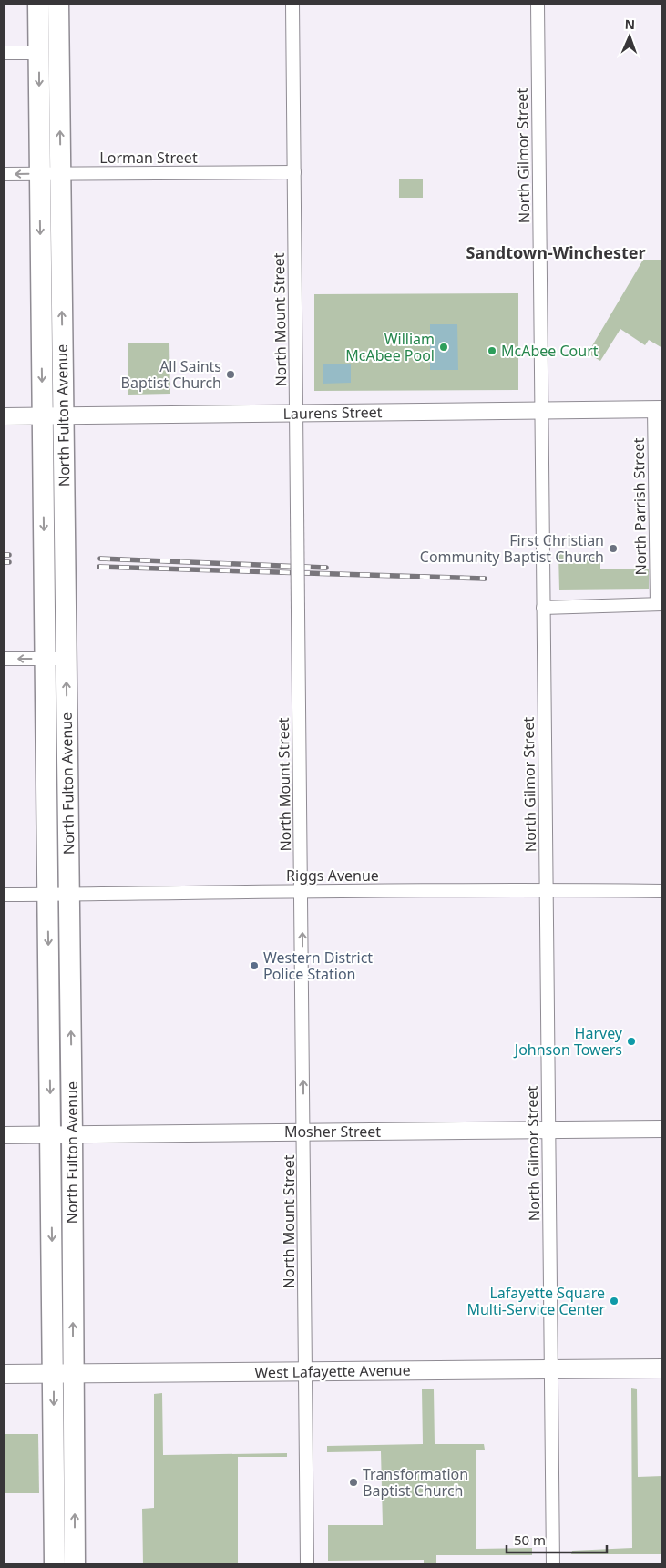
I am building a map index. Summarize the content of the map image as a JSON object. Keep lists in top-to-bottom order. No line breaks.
{"streets":{"main road":["North Fulton Avenue","West Lafayette Avenue"],"street":["North Gilmor Street","Lorman Street","North Mount Street","Laurens Street","North Parrish Street","Riggs Avenue","Mosher Street"]},"crossings":[["North Gilmor Street","Laurens Street"],["North Gilmor Street","Riggs Avenue"],["North Gilmor Street","Mosher Street"],["North Gilmor Street","West Lafayette Avenue"],["Lorman Street","North Mount Street"],["Lorman Street","North Fulton Avenue"],["North Mount Street","Laurens Street"],["North Mount Street","Riggs Avenue"],["North Mount Street","Mosher Street"],["North Mount Street","West Lafayette Avenue"],["Laurens Street","North Fulton Avenue"],["Laurens Street","North Parrish Street"],["North Fulton Avenue","Riggs Avenue"],["North Fulton Avenue","Mosher Street"],["North Fulton Avenue","West Lafayette Avenue"]],"districts":["Sandtown-Winchester"],"places":["William McAbee Pool","McAbee Court","All Saints Baptist Church","First Christian Community Baptist Church","Western District Police Station","Harvey Johnson Towers","Lafayette Square Multi-Service Center","Transformation Baptist Church"],"scale_bar":"50 m","north":"top"}
